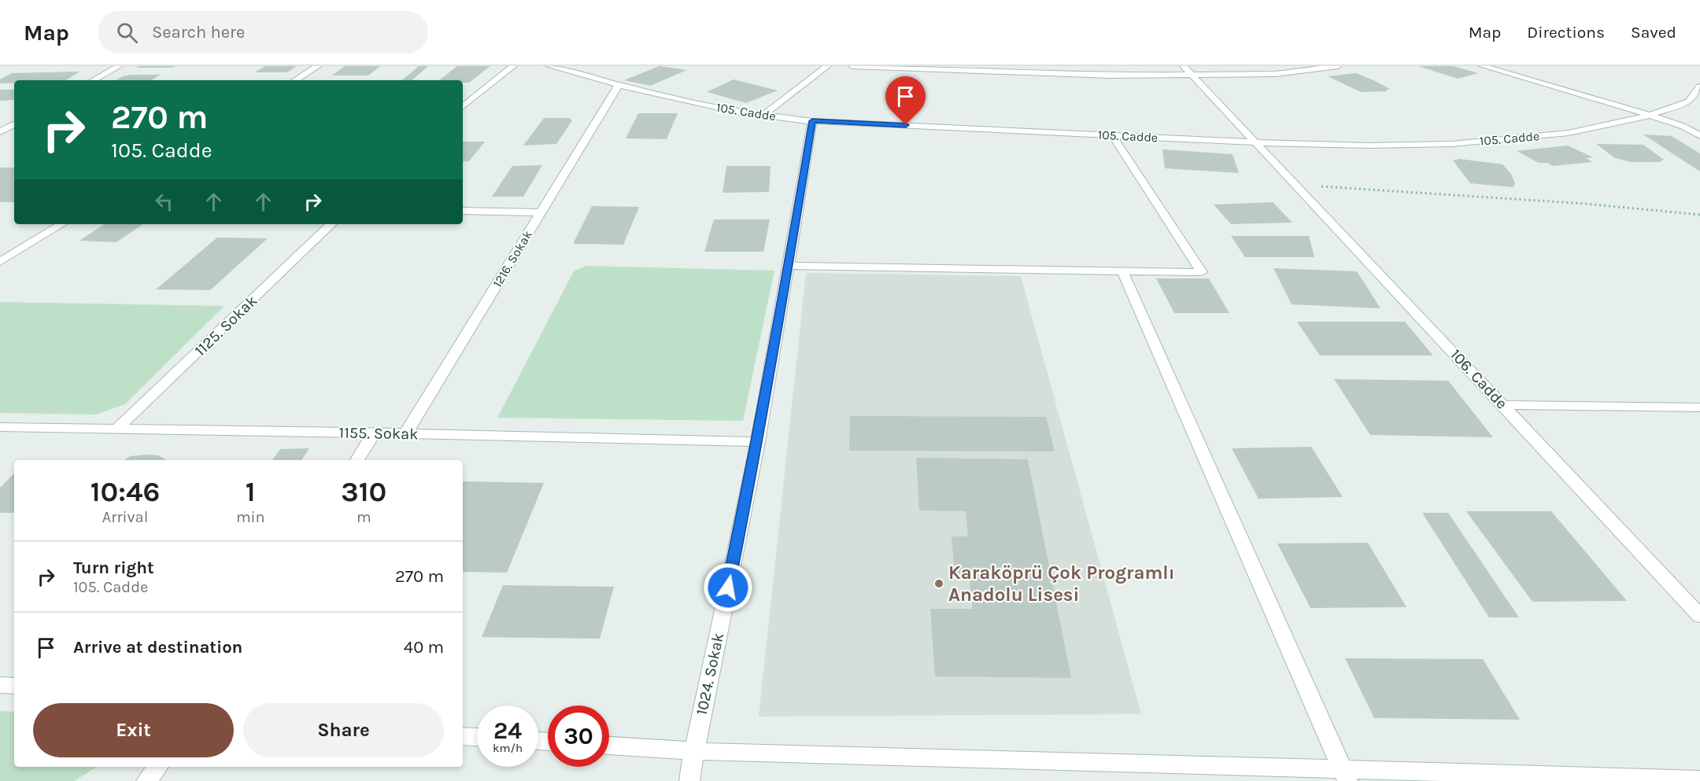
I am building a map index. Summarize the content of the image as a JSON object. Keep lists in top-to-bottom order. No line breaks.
{"streets":{"street":["105. Cadde","1216. Sokak","1125. Sokak","106. Cadde","1155. Sokak","1024. Sokak"]},"crossings":[["105. Cadde","1216. Sokak"],["105. Cadde","106. Cadde"],["105. Cadde","1024. Sokak"],["1216. Sokak","1155. Sokak"],["1125. Sokak","1155. Sokak"],["1155. Sokak","1024. Sokak"]],"places":["Karaköprü Çok Programlı Anadolu Lisesi"],"page":{"header":"Map","search":"Search here","nav":["Map","Directions","Saved"],"turn":["270 m","105. Cadde"],"eta":["10:46","Arrival","1","min","310","m"],"list":[{"name":"Turn right","note":"105. Cadde","value":"270 m"},{"name":"Arrive at destination","value":"40 m"}],"buttons":["Exit","Share"],"speed":"24 km/h","limit":"30"}}
